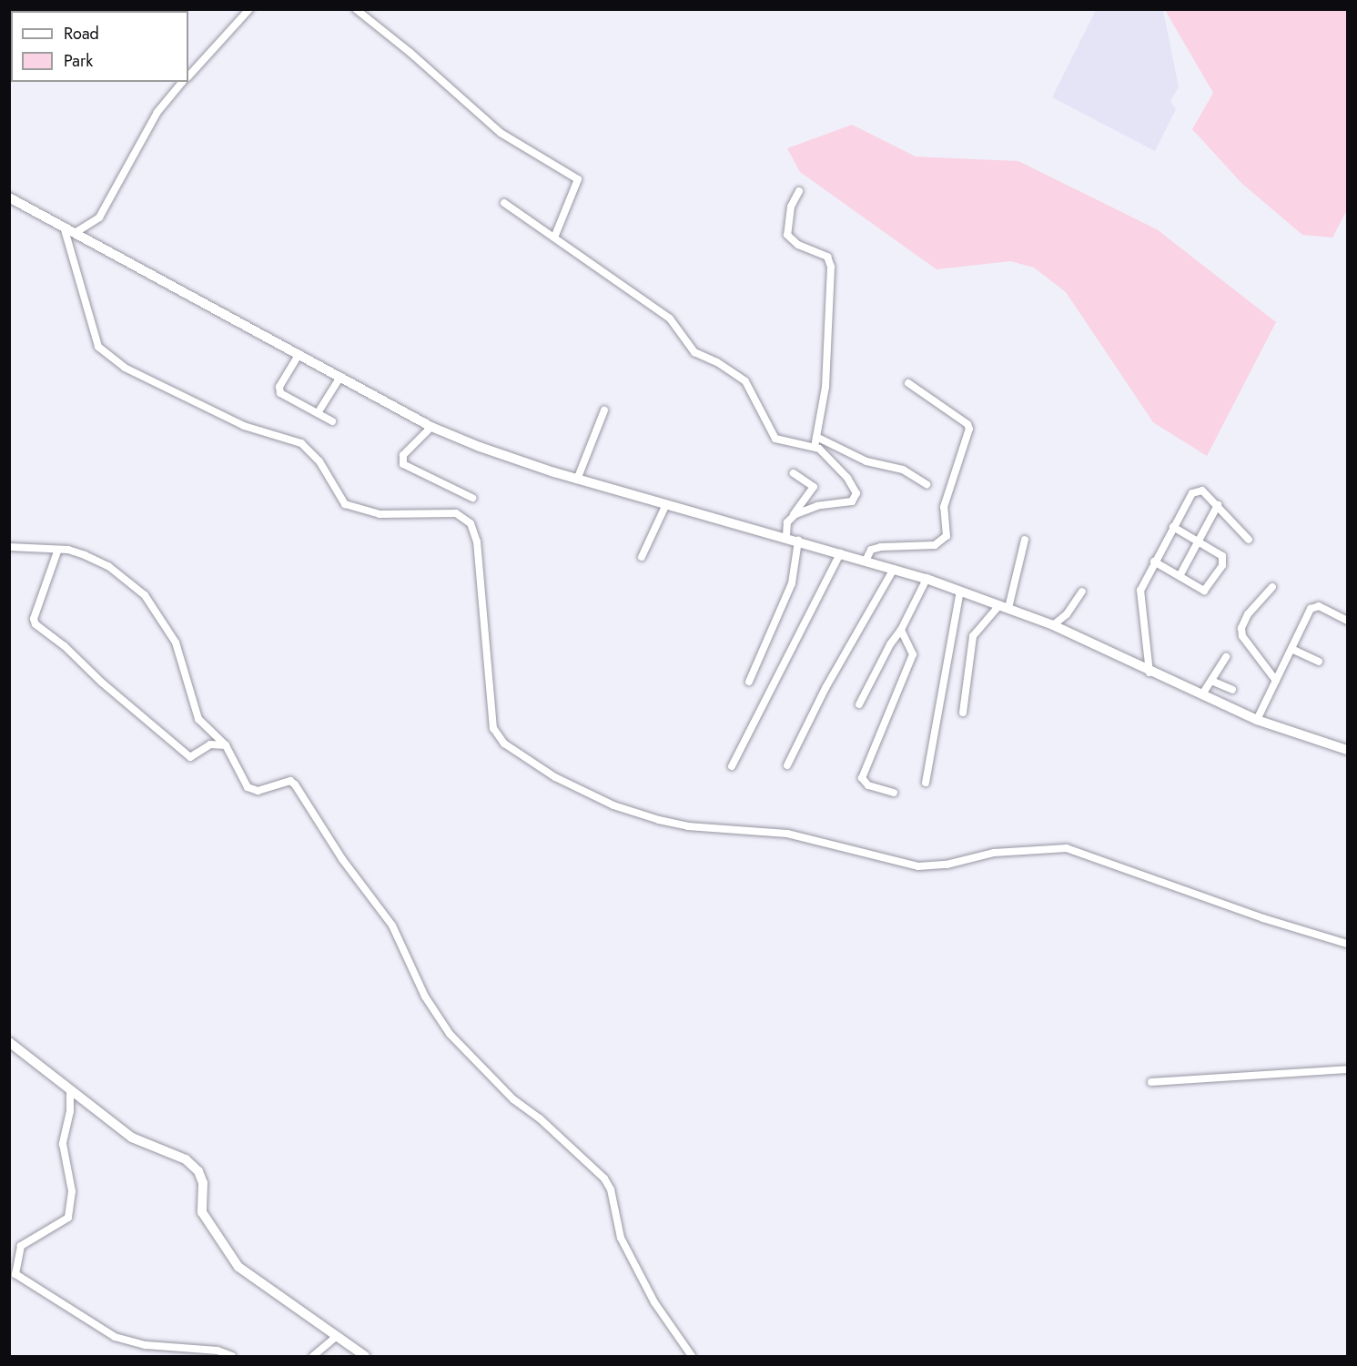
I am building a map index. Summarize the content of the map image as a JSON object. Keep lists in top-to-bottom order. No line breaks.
{"legend":["Road","Park"]}
